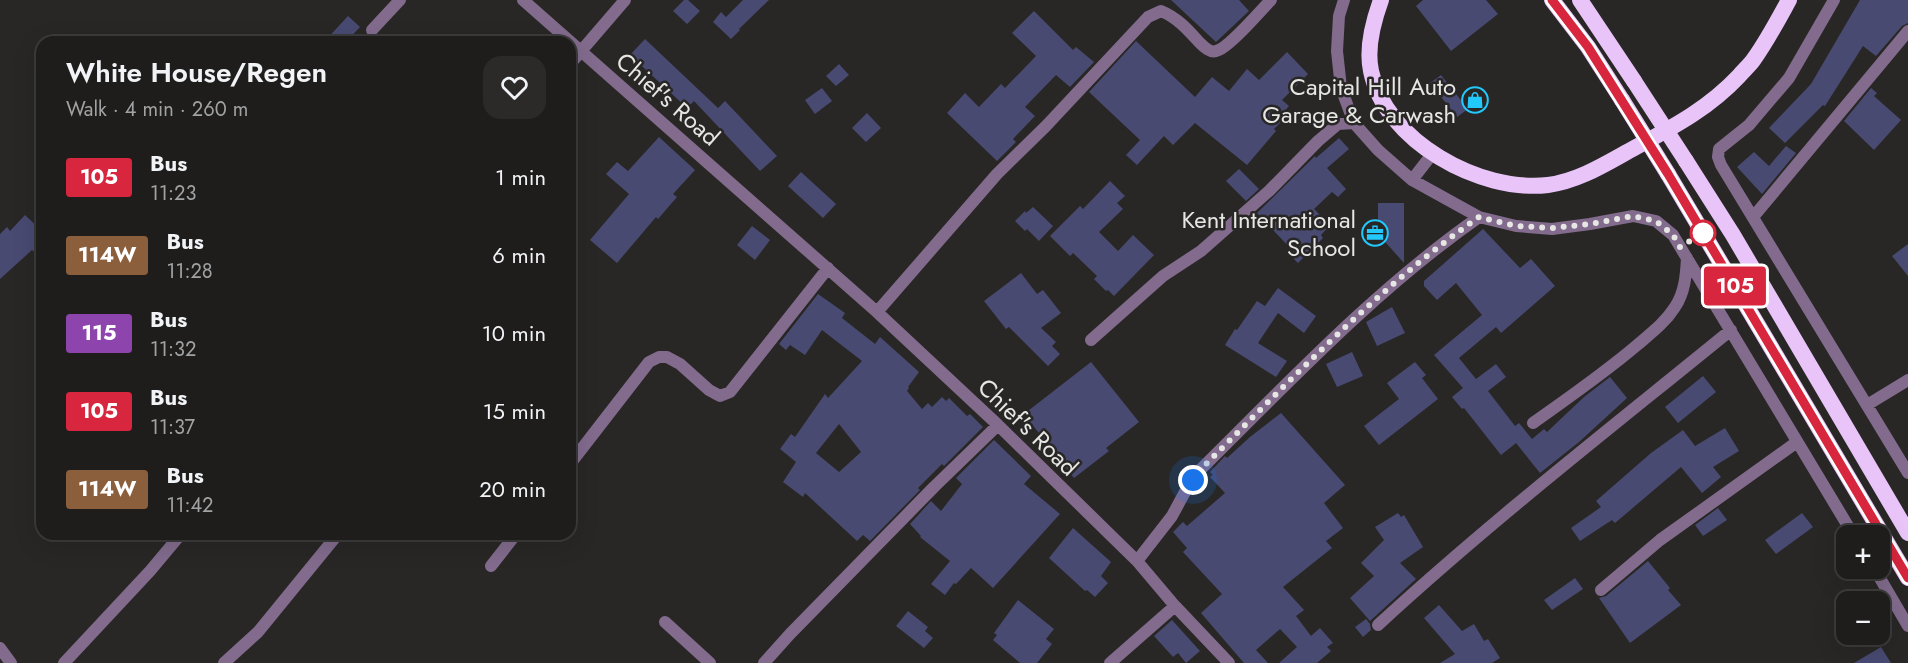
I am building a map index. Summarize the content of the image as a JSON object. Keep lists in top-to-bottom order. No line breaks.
{"streets":{"street":["Chief's Road"]},"places":{"shop":["Capital Hill Auto Garage & Carwash"],"office":["Kent International School"]},"lines":["bus line 105"],"page":{"on_map":"105","heading":["White House/Regen","Walk · 4 min · 260 m"],"list":[{"mark":"105","name":"Bus","note":"11:23","value":"1 min"},{"mark":"114W","name":"Bus","note":"11:28","value":"6 min"},{"mark":"115","name":"Bus","note":"11:32","value":"10 min"},{"mark":"105","name":"Bus","note":"11:37","value":"15 min"},{"mark":"114W","name":"Bus","note":"11:42","value":"20 min"}],"map_buttons":["+","−"]}}
